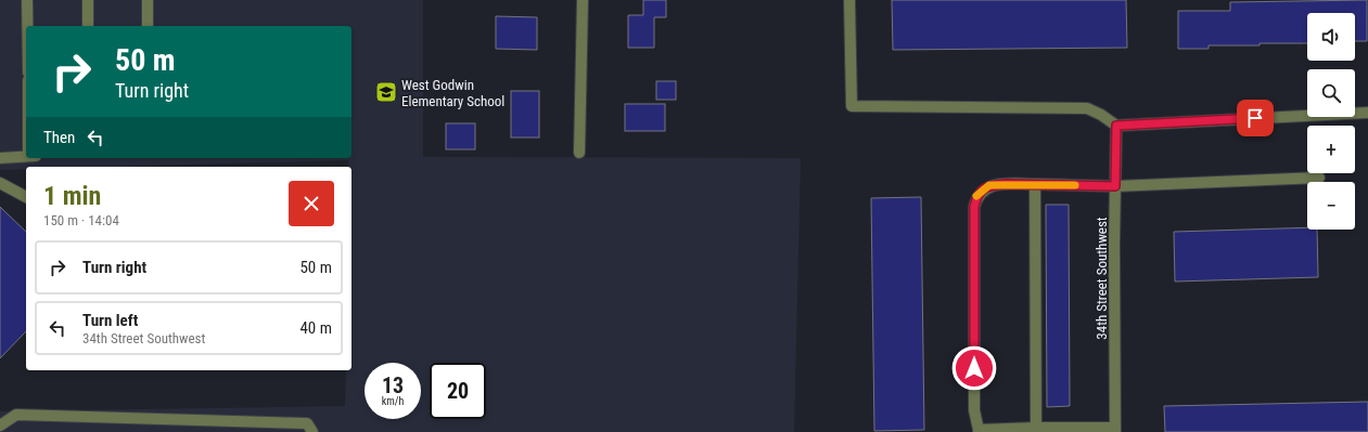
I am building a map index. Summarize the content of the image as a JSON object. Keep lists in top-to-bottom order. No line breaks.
{"streets":{"street":["34th Street Southwest"]},"places":{"school or university":["West Godwin Elementary School"]},"page":{"map_buttons":["+","−"],"turn":["50 m","Turn right"],"then":"Then","heading":["1 min","150 m · 14:04"],"list":[{"name":"Turn right","value":"50 m"},{"name":"Turn left","note":"34th Street Southwest","value":"40 m"}],"speed":"13 km/h","limit":"20"}}
